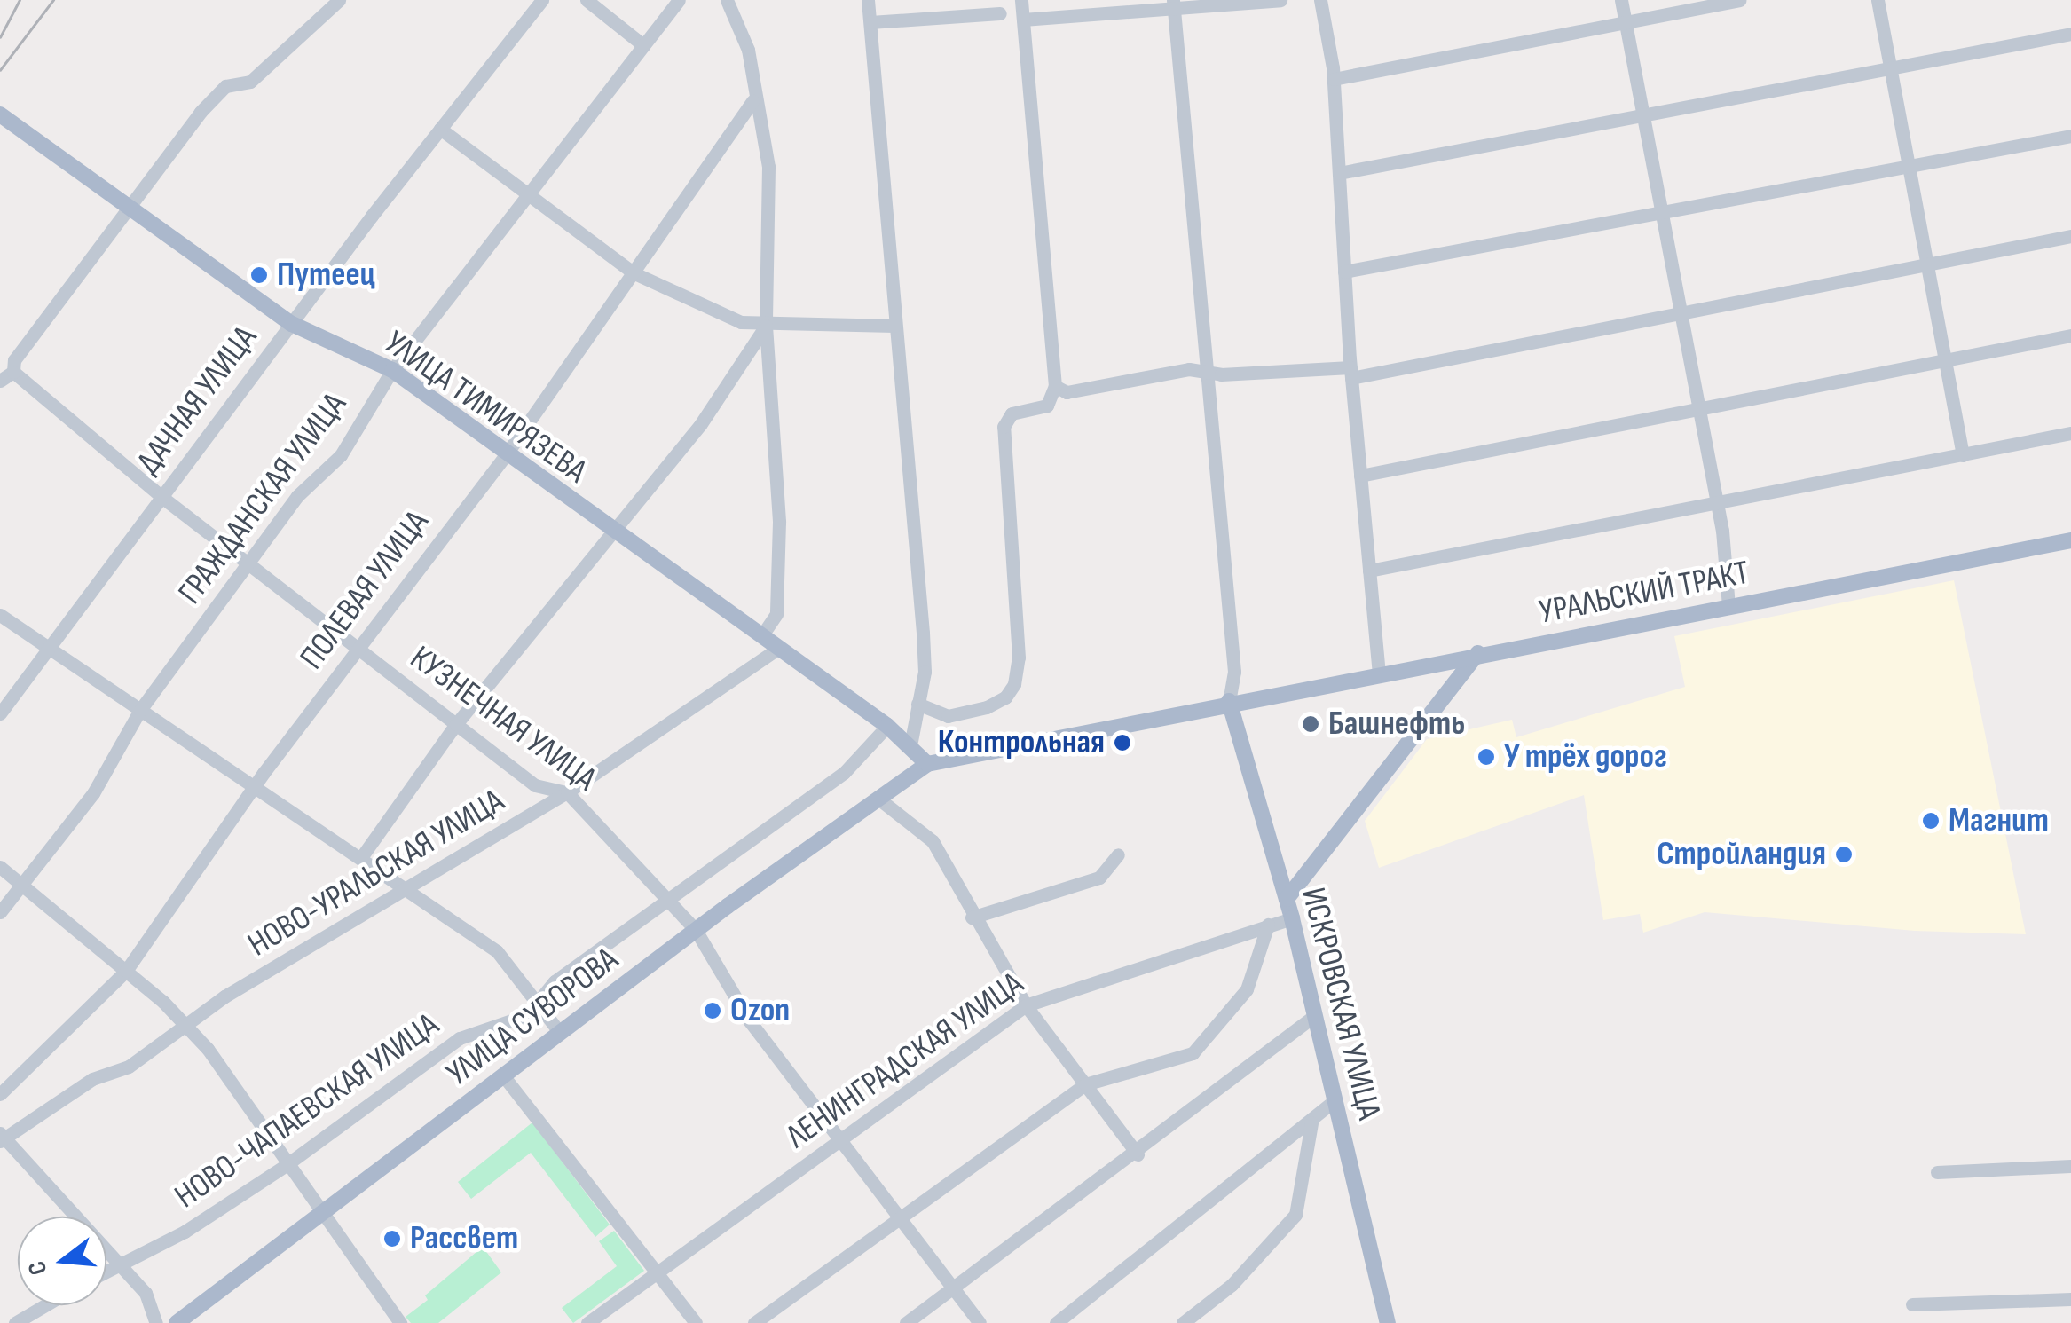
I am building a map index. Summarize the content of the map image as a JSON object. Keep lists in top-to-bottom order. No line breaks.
{"streets":{"main road":["УЛИЦА ТИМИРЯЗЕВА","УРАЛЬСКИЙ ТРАКТ","ИСКРОВСКАЯ УЛИЦА","УЛИЦА СУВОРОВА"],"street":["ДАЧНАЯ УЛИЦА","ГРАЖДАНСКАЯ УЛИЦА","ПОЛЕВАЯ УЛИЦА","КУЗНЕЧНАЯ УЛИЦА","НОВО-УРАЛЬСКАЯ УЛИЦА","ЛЕНИНГРАДСКАЯ УЛИЦА","НОВО-ЧАПАЕВСКАЯ УЛИЦА"]},"crossings":[["ДАЧНАЯ УЛИЦА","УЛИЦА ТИМИРЯЗЕВА"],["ДАЧНАЯ УЛИЦА","КУЗНЕЧНАЯ УЛИЦА"],["УЛИЦА ТИМИРЯЗЕВА","ГРАЖДАНСКАЯ УЛИЦА"],["УЛИЦА ТИМИРЯЗЕВА","ПОЛЕВАЯ УЛИЦА"],["УЛИЦА ТИМИРЯЗЕВА","УРАЛЬСКИЙ ТРАКТ"],["УЛИЦА ТИМИРЯЗЕВА","НОВО-УРАЛЬСКАЯ УЛИЦА"],["УЛИЦА ТИМИРЯЗЕВА","УЛИЦА СУВОРОВА"],["УЛИЦА ТИМИРЯЗЕВА","НОВО-ЧАПАЕВСКАЯ УЛИЦА"],["ГРАЖДАНСКАЯ УЛИЦА","КУЗНЕЧНАЯ УЛИЦА"],["ПОЛЕВАЯ УЛИЦА","КУЗНЕЧНАЯ УЛИЦА"],["УРАЛЬСКИЙ ТРАКТ","ИСКРОВСКАЯ УЛИЦА"],["УРАЛЬСКИЙ ТРАКТ","УЛИЦА СУВОРОВА"],["КУЗНЕЧНАЯ УЛИЦА","НОВО-УРАЛЬСКАЯ УЛИЦА"],["КУЗНЕЧНАЯ УЛИЦА","УЛИЦА СУВОРОВА"],["КУЗНЕЧНАЯ УЛИЦА","ЛЕНИНГРАДСКАЯ УЛИЦА"],["КУЗНЕЧНАЯ УЛИЦА","НОВО-ЧАПАЕВСКАЯ УЛИЦА"],["ИСКРОВСКАЯ УЛИЦА","ЛЕНИНГРАДСКАЯ УЛИЦА"]],"places":["Путеец","Башнефть","Контрольная","У трёх дорог","Магнит","Стройландия","Ozon","Рассвет"],"north":"left"}
